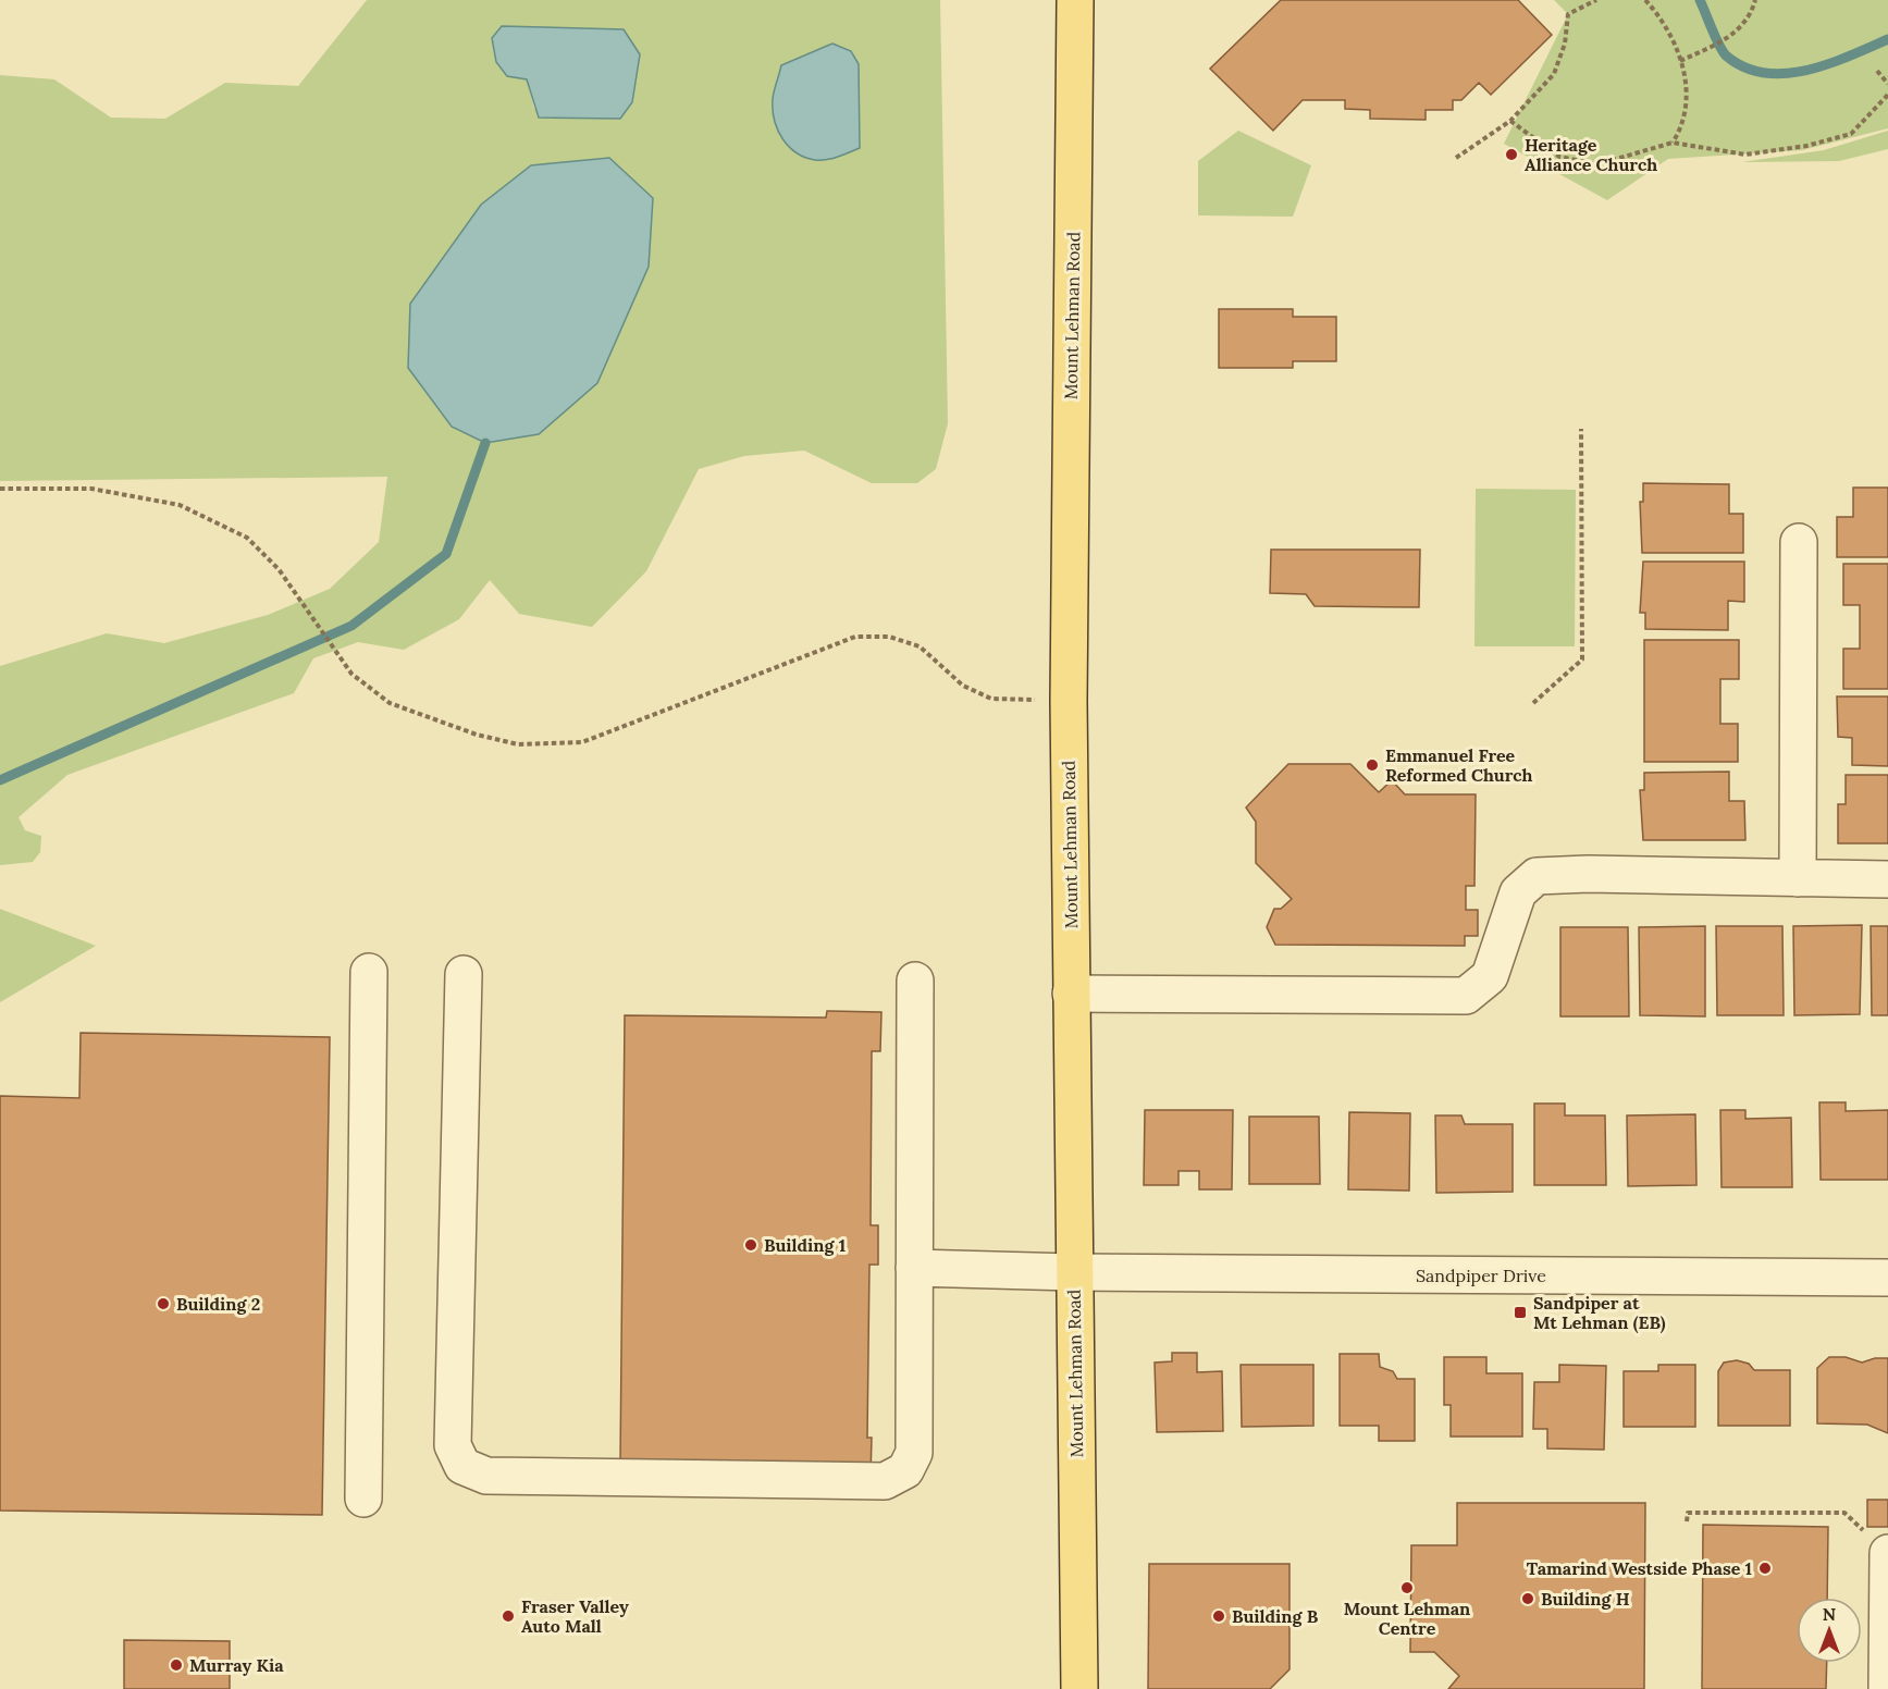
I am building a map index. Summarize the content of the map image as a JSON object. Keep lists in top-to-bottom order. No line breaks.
{"streets":{"main road":["Mount Lehman Road"],"street":["Sandpiper Drive"]},"crossings":[["Mount Lehman Road","Sandpiper Drive"]],"places":{"other":["Heritage Alliance Church","Emmanuel Free Reformed Church","Building 1","Building 2","Tamarind Westside Phase 1","Mount Lehman Centre","Building H","Fraser Valley Auto Mall","Building B","Murray Kia"],"transit":["Sandpiper at Mt Lehman (EB)"]},"north":"top"}
